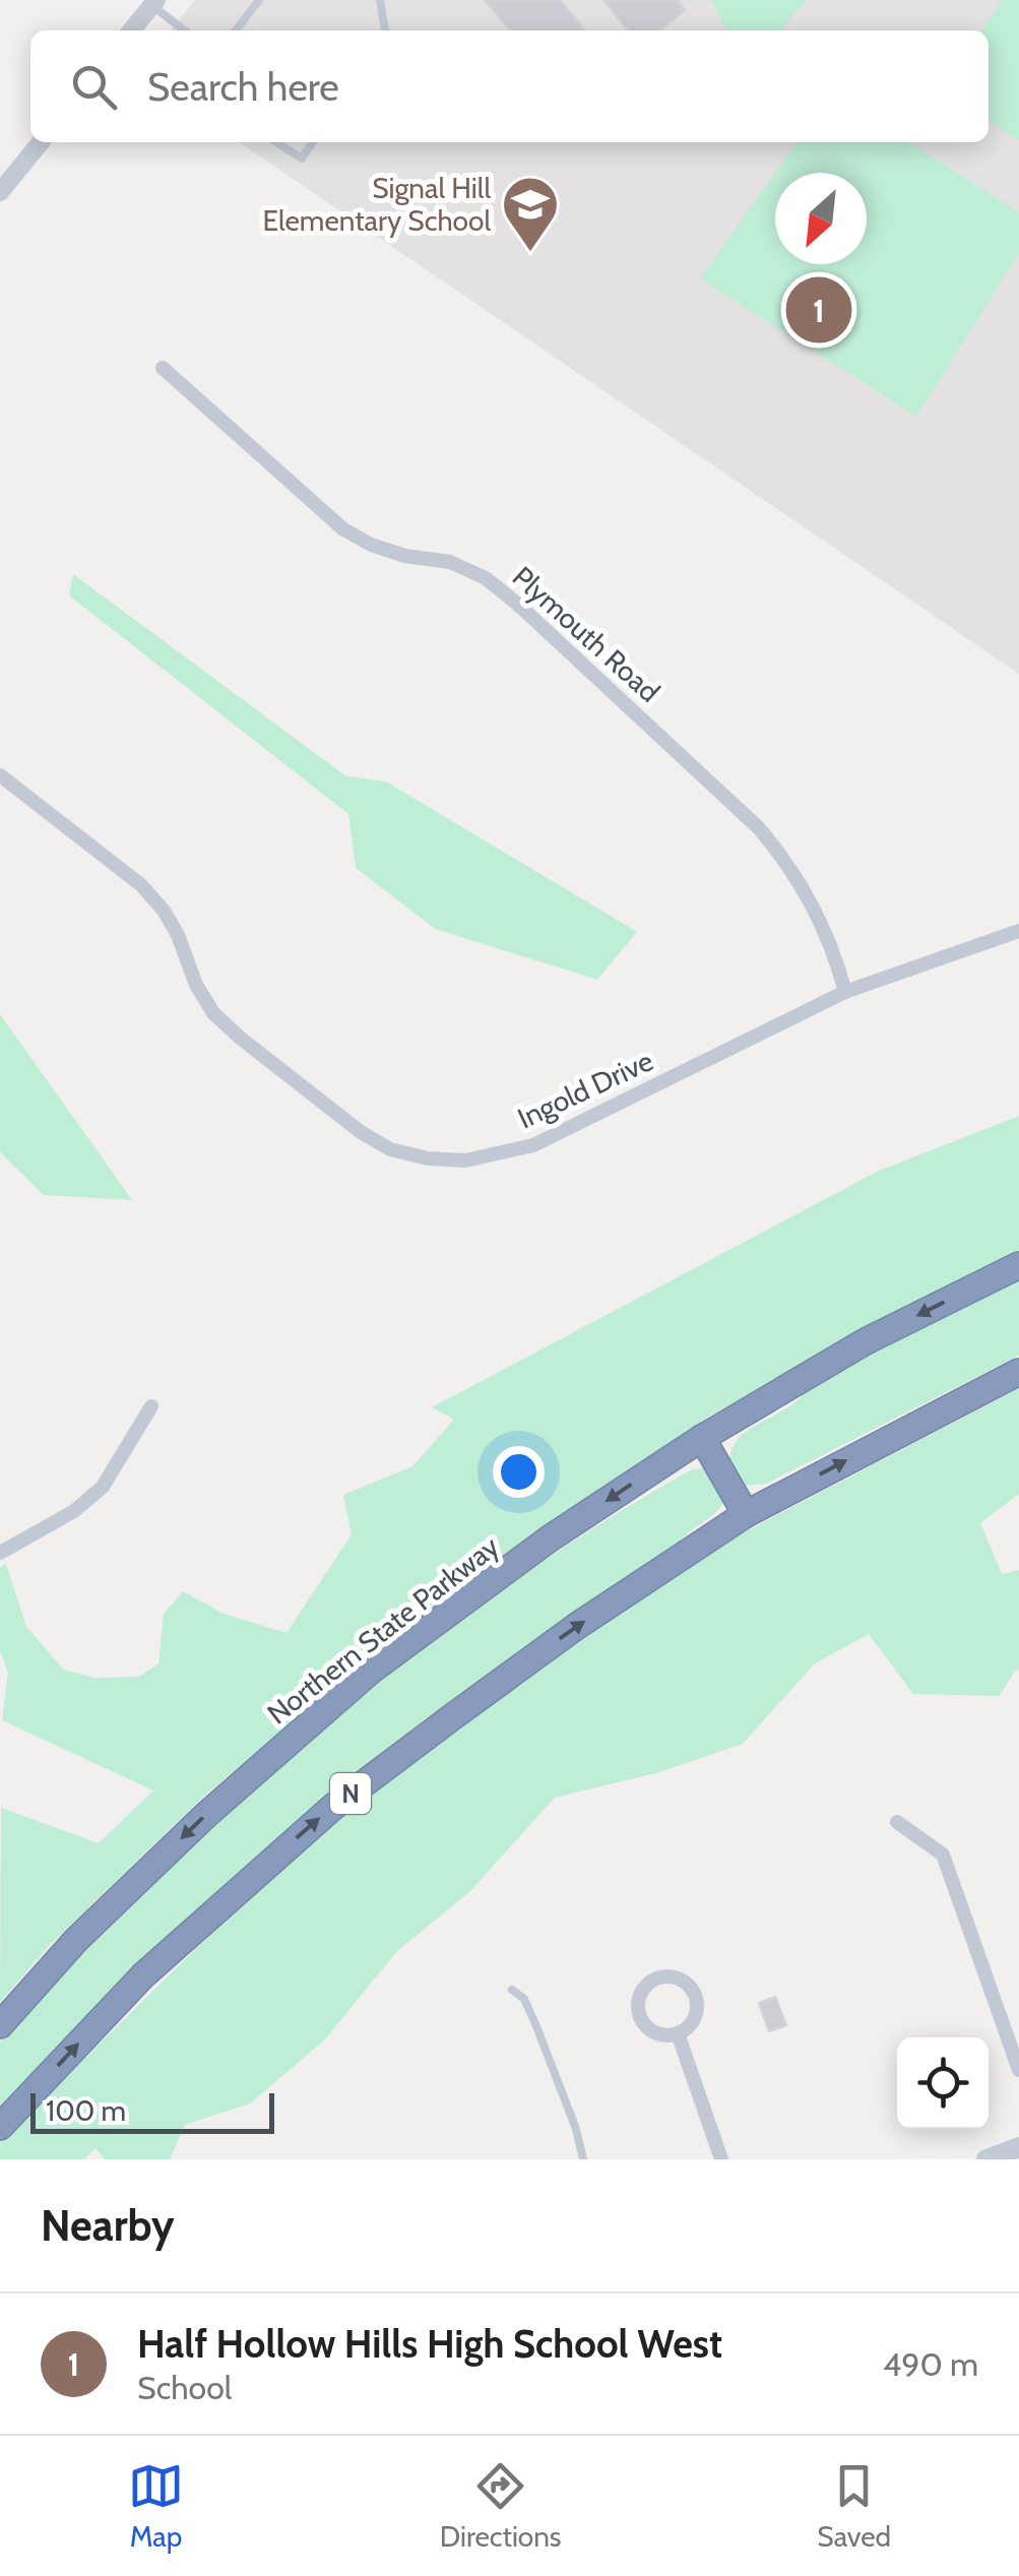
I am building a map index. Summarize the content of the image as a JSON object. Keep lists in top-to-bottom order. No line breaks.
{"streets":{"highway":["Northern State Parkway","N"],"street":["Plymouth Road","Ingold Drive"]},"crossings":[["Plymouth Road","Ingold Drive"]],"places":{"school or university":["Signal Hill Elementary School"]},"scale_bar":"100 m","north":"bottom left","page":{"search":"Search here","pins":"1","scale":"100 m","heading":"Nearby","list":[{"mark":"1","name":"Half Hollow Hills High School West","note":"School","value":"490 m"}],"nav":["Map","Directions","Saved"]}}
